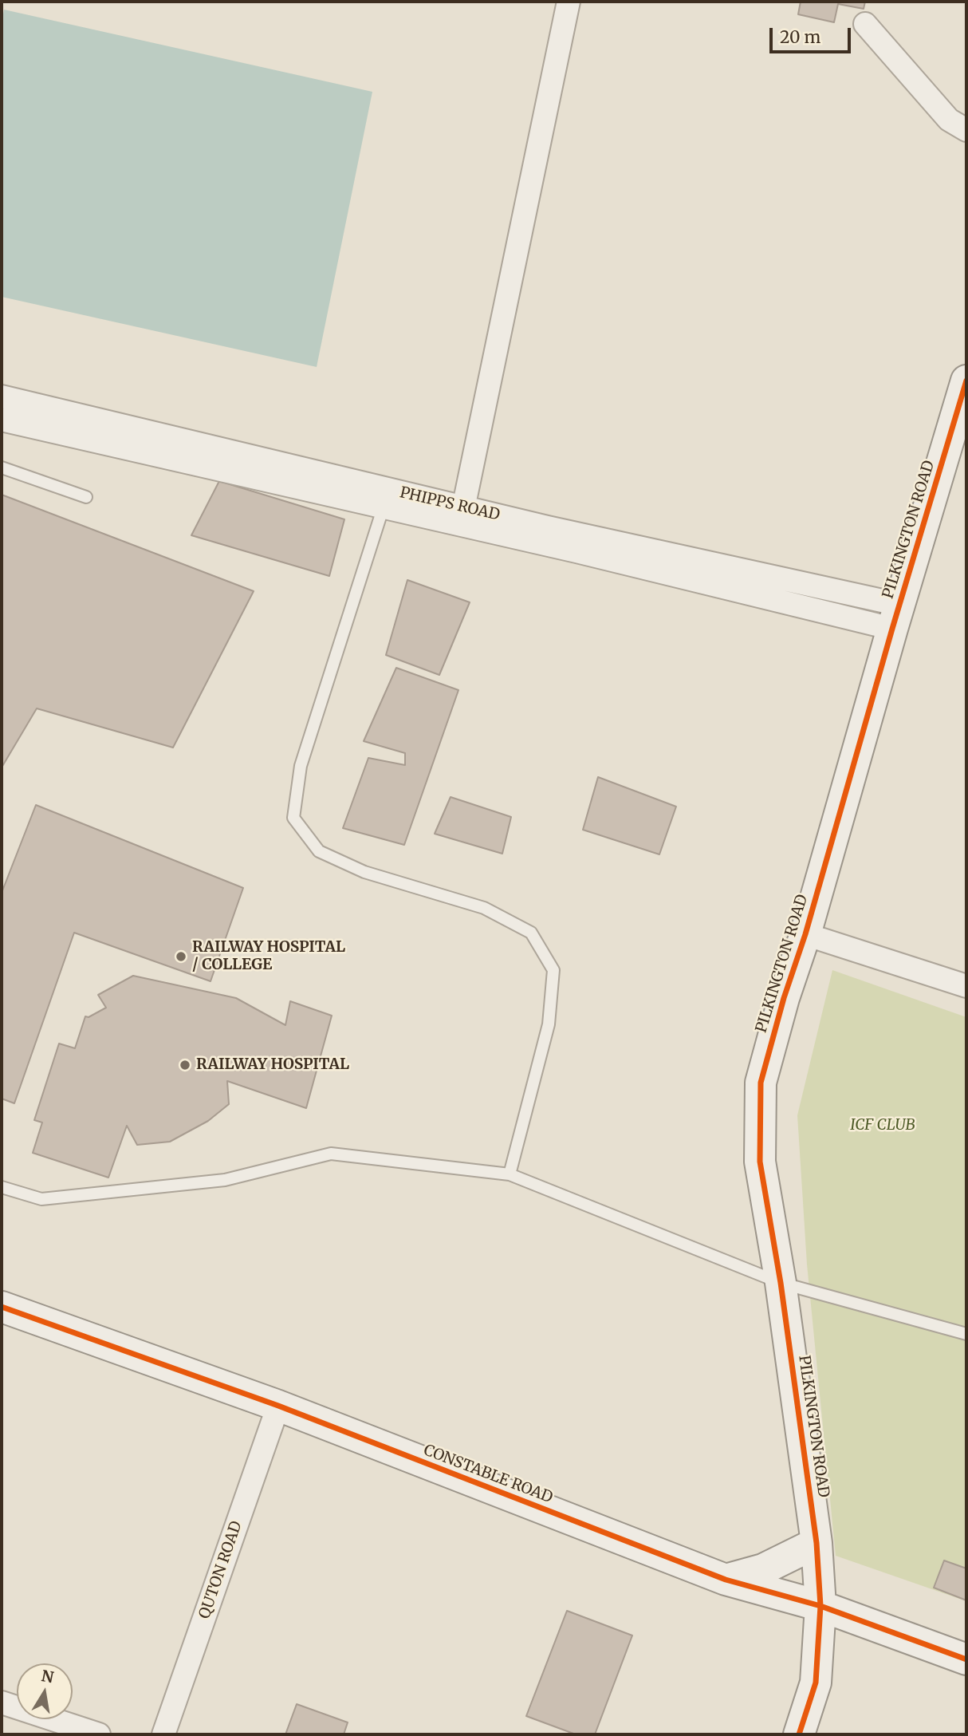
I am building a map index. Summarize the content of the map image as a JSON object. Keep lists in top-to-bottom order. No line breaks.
{"streets":{"street":["PHIPPS ROAD","PILKINGTON ROAD","CONSTABLE ROAD","QUTON ROAD"]},"crossings":[["PHIPPS ROAD","PILKINGTON ROAD"],["PILKINGTON ROAD","CONSTABLE ROAD"],["CONSTABLE ROAD","QUTON ROAD"]],"parks":["ICF CLUB"],"places":["RAILWAY HOSPITAL / COLLEGE","RAILWAY HOSPITAL"],"scale_bar":"20 m","north":"top"}
